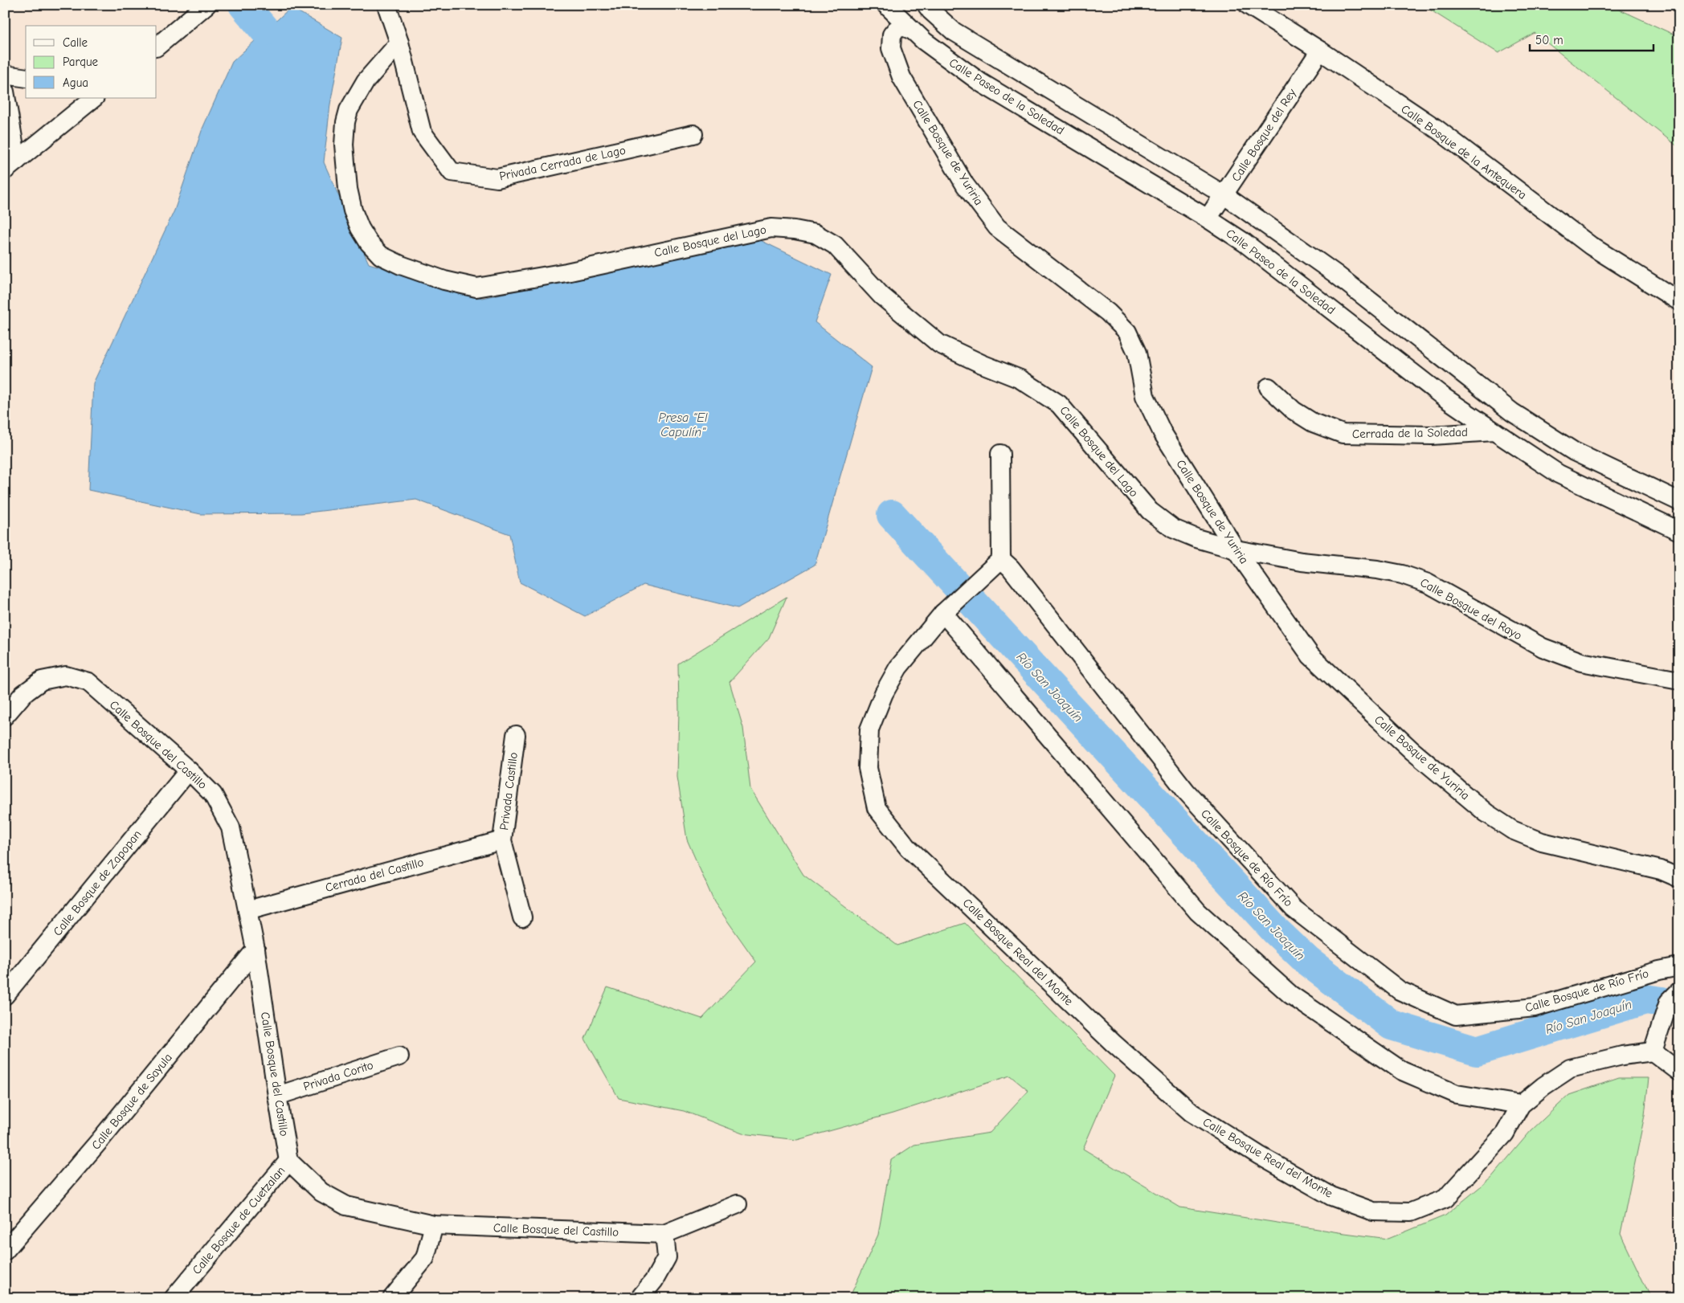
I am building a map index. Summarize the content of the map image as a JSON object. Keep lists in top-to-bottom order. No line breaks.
{"streets":{"street":["Calle Paseo de la Soledad","Calle Bosque del Rey","Calle Bosque de la Antequera","Calle Bosque de Yuriria","Privada Cerrada de Lago","Calle Bosque del Lago","Cerrada de la Soledad","Calle Bosque del Rayo","Calle Bosque del Castillo","Privada Castillo","Calle Bosque de Río Frío","Cerrada del Castillo","Calle Bosque de Zapopan","Calle Bosque Real del Monte","Privada Corito","Calle Bosque de Sayula","Calle Bosque de Cuetzalan"]},"crossings":[["Calle Paseo de la Soledad","Calle Bosque del Rey"],["Calle Paseo de la Soledad","Calle Bosque de Yuriria"],["Calle Paseo de la Soledad","Cerrada de la Soledad"],["Calle Bosque del Rey","Calle Bosque de la Antequera"],["Calle Bosque de Yuriria","Calle Bosque del Lago"],["Calle Bosque de Yuriria","Calle Bosque del Rayo"],["Privada Cerrada de Lago","Calle Bosque del Lago"],["Calle Bosque del Lago","Calle Bosque del Rayo"],["Calle Bosque del Castillo","Cerrada del Castillo"],["Calle Bosque del Castillo","Calle Bosque de Zapopan"],["Calle Bosque del Castillo","Privada Corito"],["Calle Bosque del Castillo","Calle Bosque de Sayula"],["Calle Bosque del Castillo","Calle Bosque de Cuetzalan"],["Privada Castillo","Cerrada del Castillo"]],"water":["Presa \"El Capulín\"","Río San Joaquín"],"legend":["Calle","Parque","Agua"],"scale_bar":"50 m"}
